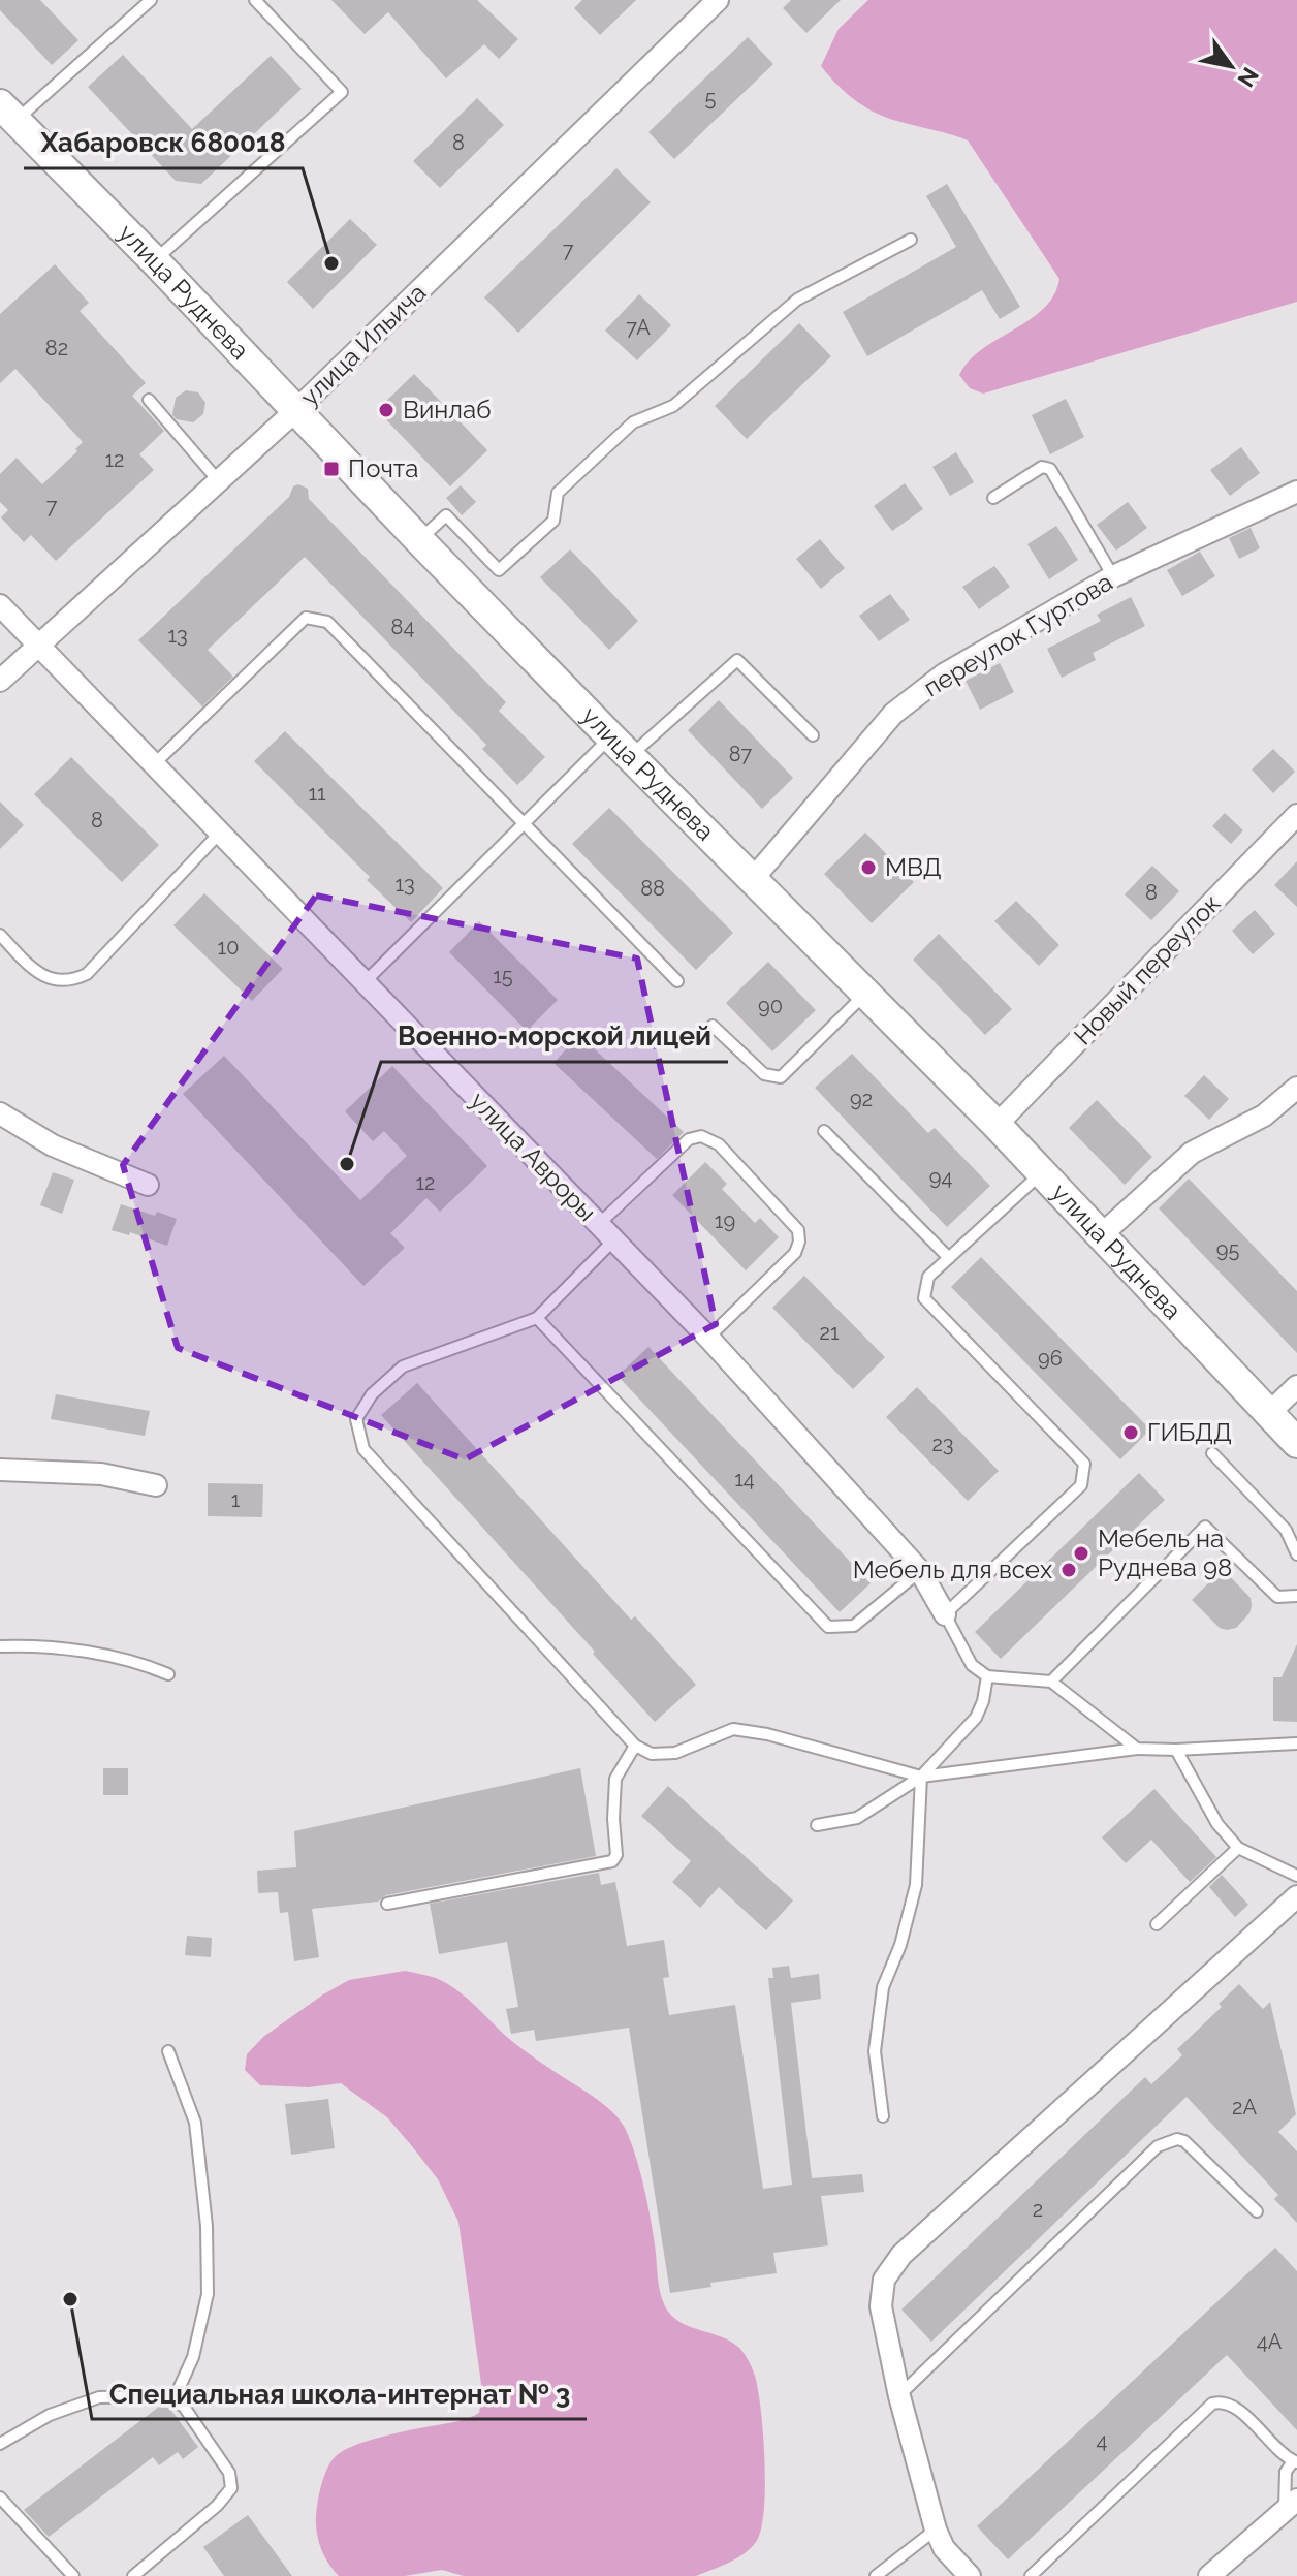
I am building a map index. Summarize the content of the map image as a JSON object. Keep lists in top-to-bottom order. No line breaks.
{"streets":{"main road":["улица Руднева"],"street":["улица Ильича","переулок Гуртова","Новый переулок","улица Авроры"]},"crossings":[["улица Руднева","улица Ильича"],["улица Руднева","переулок Гуртова"],["улица Руднева","Новый переулок"],["улица Ильича","улица Авроры"]],"places":{"other":["Хабаровск 680018","Винлаб","МВД","Военно-морской лицей","ГИБДД","Мебель на Руднева 98","Мебель для всех","Специальная школа-интернат № 3"],"transit":["Почта"]},"house_numbers":["5","8","7","7А","82","12","7","84","13","87","11","8","13","88","8","10","15","90","92","94","12","19","95","21","96","23","14","1","2А","2","4А","4"],"north":"bottom right"}
